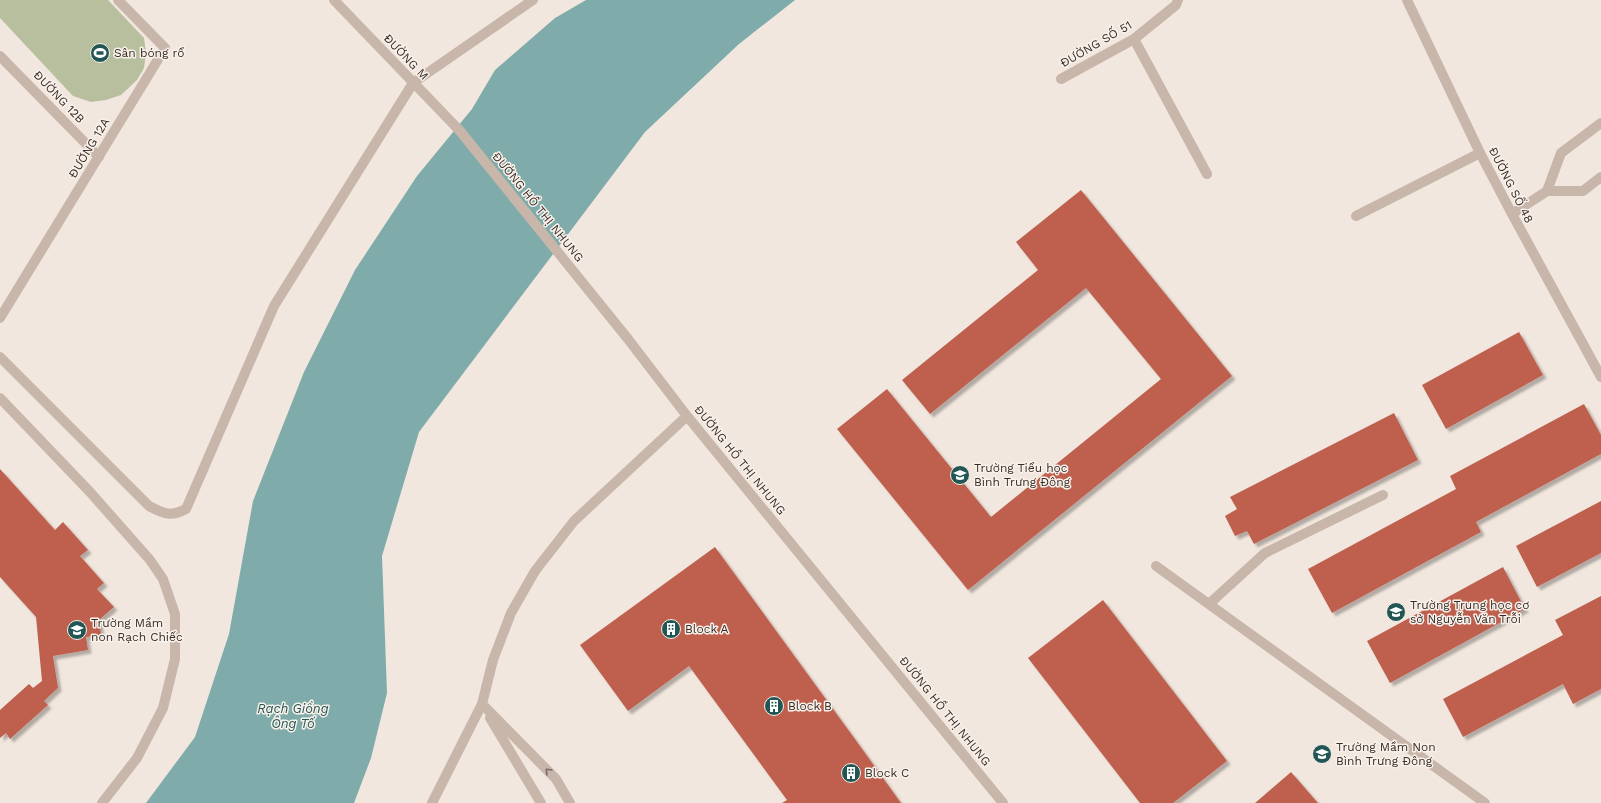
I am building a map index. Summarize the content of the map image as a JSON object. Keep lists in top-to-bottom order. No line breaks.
{"streets":{"street":["ĐƯỜNG SỐ 51","ĐƯỜNG M","ĐƯỜNG 12B","ĐƯỜNG 12A","ĐƯỜNG SỐ 48","ĐƯỜNG HỒ THỊ NHUNG"]},"crossings":[["ĐƯỜNG M","ĐƯỜNG HỒ THỊ NHUNG"],["ĐƯỜNG 12B","ĐƯỜNG 12A"]],"water":["Rạch Giồng Ông Tố"],"places":{"sports":["Sân bóng rổ"],"school or university":["Trường Tiểu học Bình Trưng Đông","Trường Trung học cơ sở Nguyễn Văn Trỗi","Trường Mầm non Rạch Chiếc","Trường Mầm Non Bình Trưng Đông"],"building":["Block A","Block B","Block C"]}}
